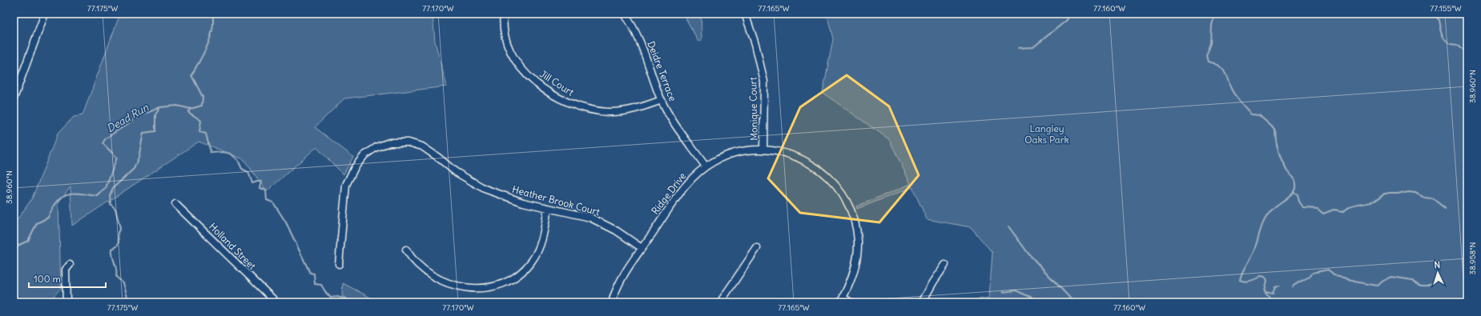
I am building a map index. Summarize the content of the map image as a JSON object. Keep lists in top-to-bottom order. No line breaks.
{"streets":{"street":["Deidre Terrace","Jill Court","Monique Court","Ridge Drive","Heather Brook Court","Holland Street"]},"crossings":[["Deidre Terrace","Jill Court"],["Deidre Terrace","Ridge Drive"],["Monique Court","Ridge Drive"],["Ridge Drive","Heather Brook Court"]],"water":["Dead Run"],"parks":["Langley Oaks Park"],"scale_bar":"100 m","north":"top","coordinates":["77.175°W","77.170°W","77.165°W","77.160°W","77.155°W","38.960°N","38.958°N"]}
